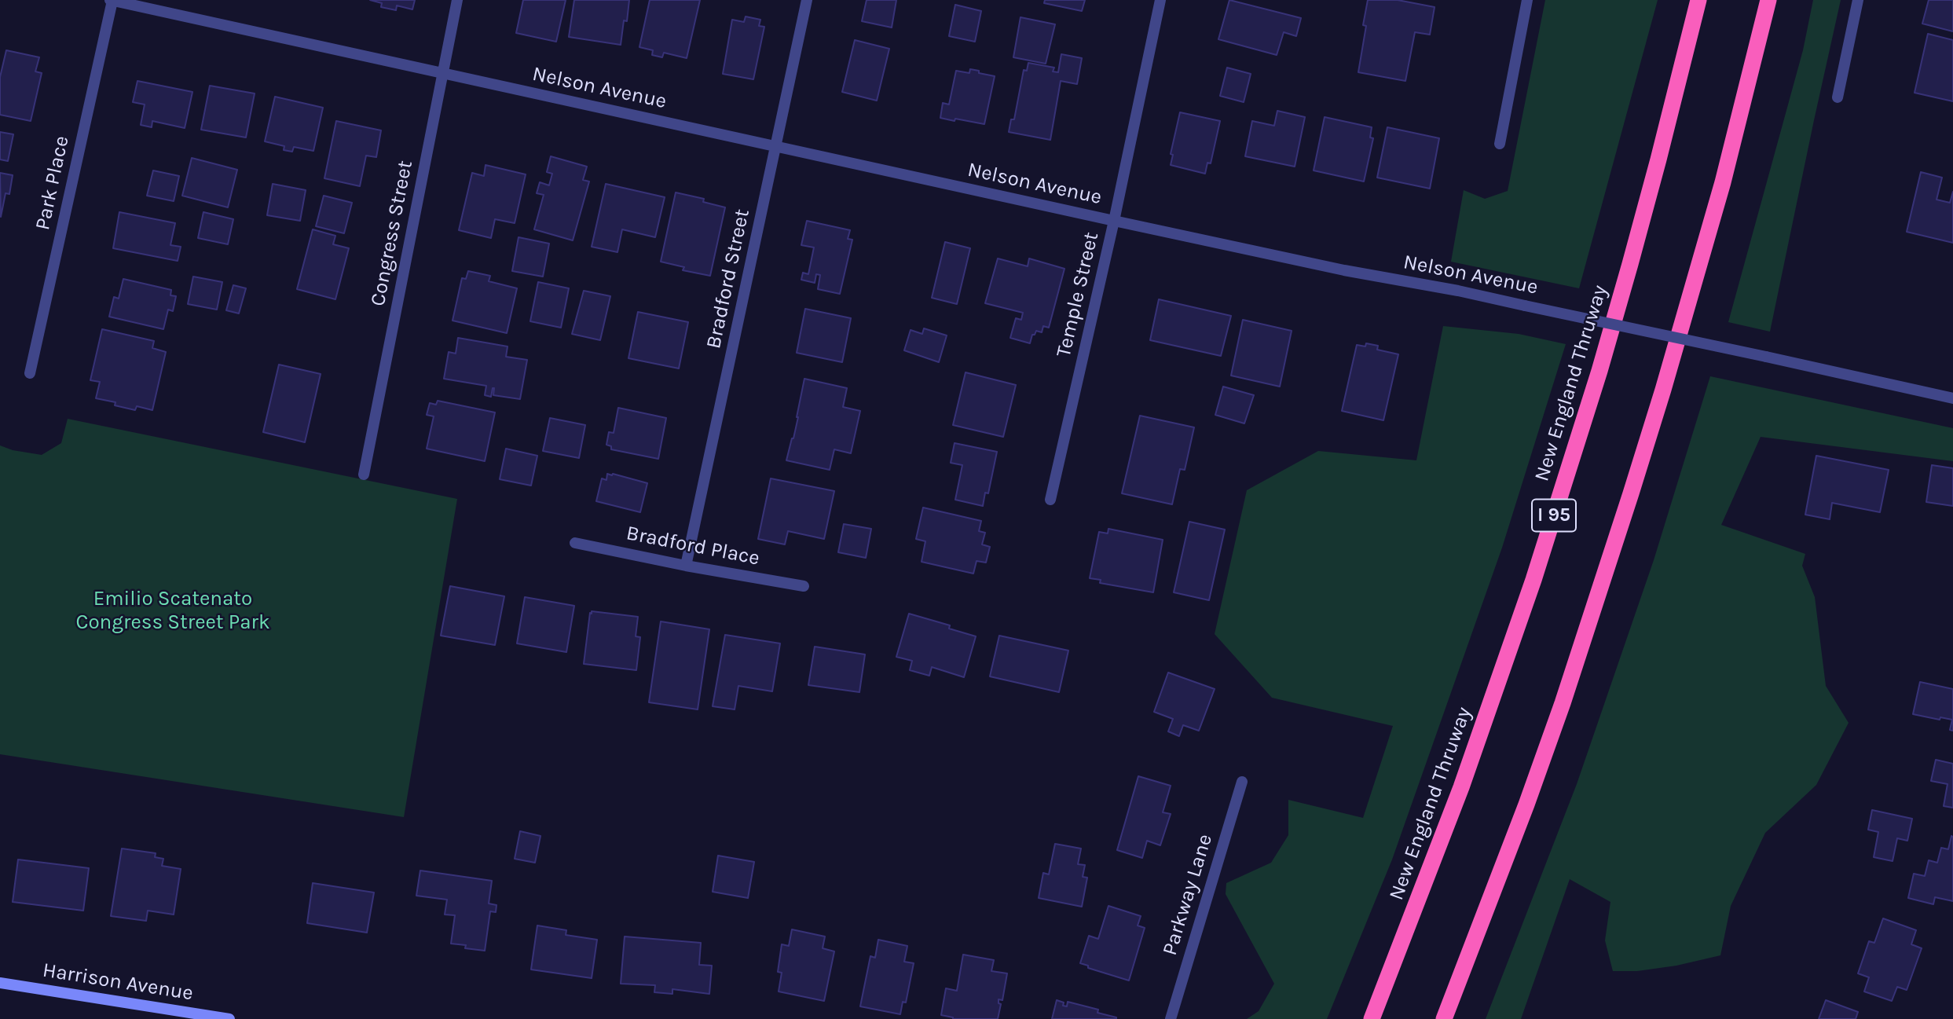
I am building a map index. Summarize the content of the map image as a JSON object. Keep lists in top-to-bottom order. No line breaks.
{"streets":{"highway":["New England Thruway","I 95"],"main road":["Harrison Avenue"],"street":["Nelson Avenue","Park Place","Congress Street","Bradford Street","Temple Street","Bradford Place","Parkway Lane"]},"crossings":[["Nelson Avenue","Park Place"],["Nelson Avenue","Congress Street"],["Nelson Avenue","Bradford Street"],["Nelson Avenue","Temple Street"],["Bradford Street","Bradford Place"]],"parks":["Emilio Scatenato Congress Street Park"]}
